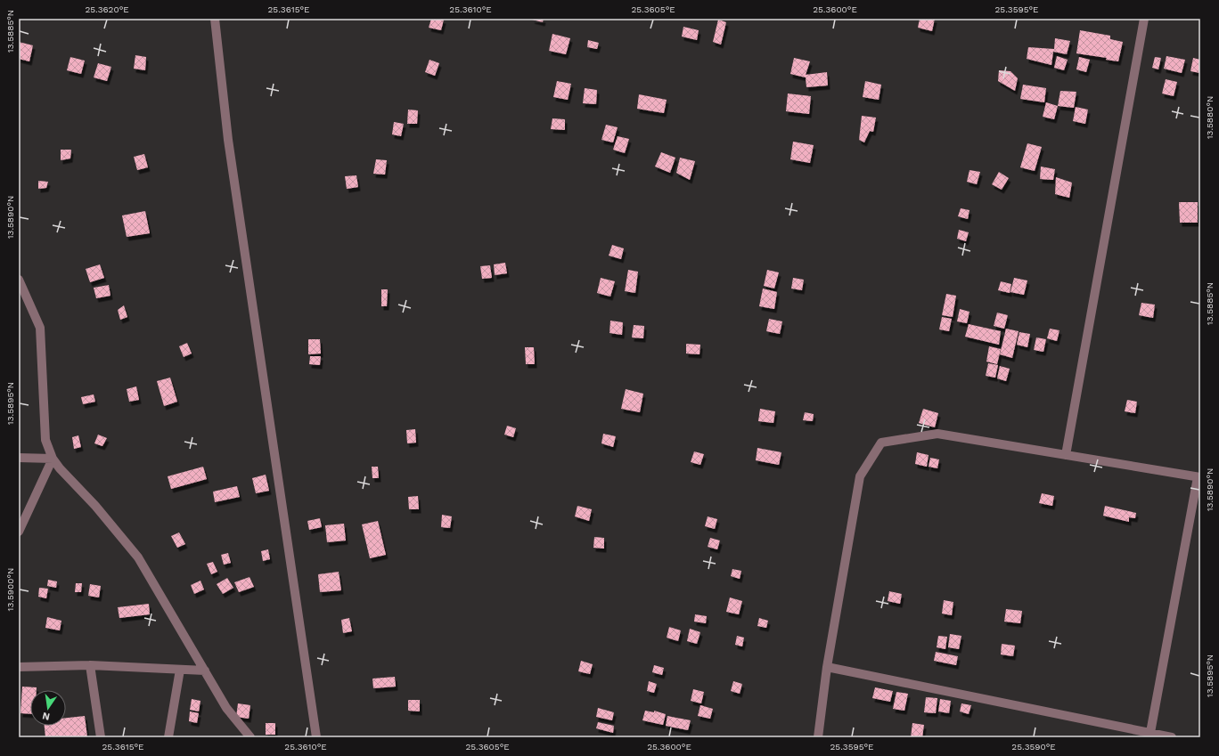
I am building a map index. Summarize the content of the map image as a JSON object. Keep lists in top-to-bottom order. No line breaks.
{"north":"bottom","coordinates":["25.3620°E","25.3615°E","25.3610°E","25.3605°E","25.3600°E","25.3595°E","13.5885°N","13.5880°N","13.5890°N","13.5895°N","13.5900°N","25.3590°E"]}
